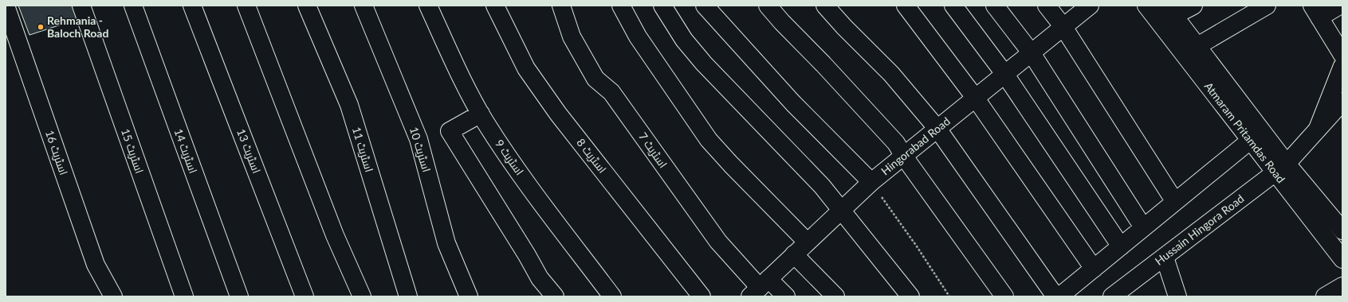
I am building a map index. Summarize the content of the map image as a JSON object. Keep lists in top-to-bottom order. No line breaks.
{"streets":{"street":["Atmaram Pritamdas Road","Hingorabad Road","اسٹریٹ 11","اسٹریٹ 10","اسٹریٹ 7","اسٹریٹ 15","اسٹریٹ 14","اسٹریٹ 13","اسٹریٹ 16","اسٹریٹ 8","اسٹریٹ 9","Hussain Hingora Road"]},"crossings":[["Atmaram Pritamdas Road","Hussain Hingora Road"],["Hingorabad Road","اسٹریٹ 7"]],"places":["Rehmania - Baloch Road"]}
